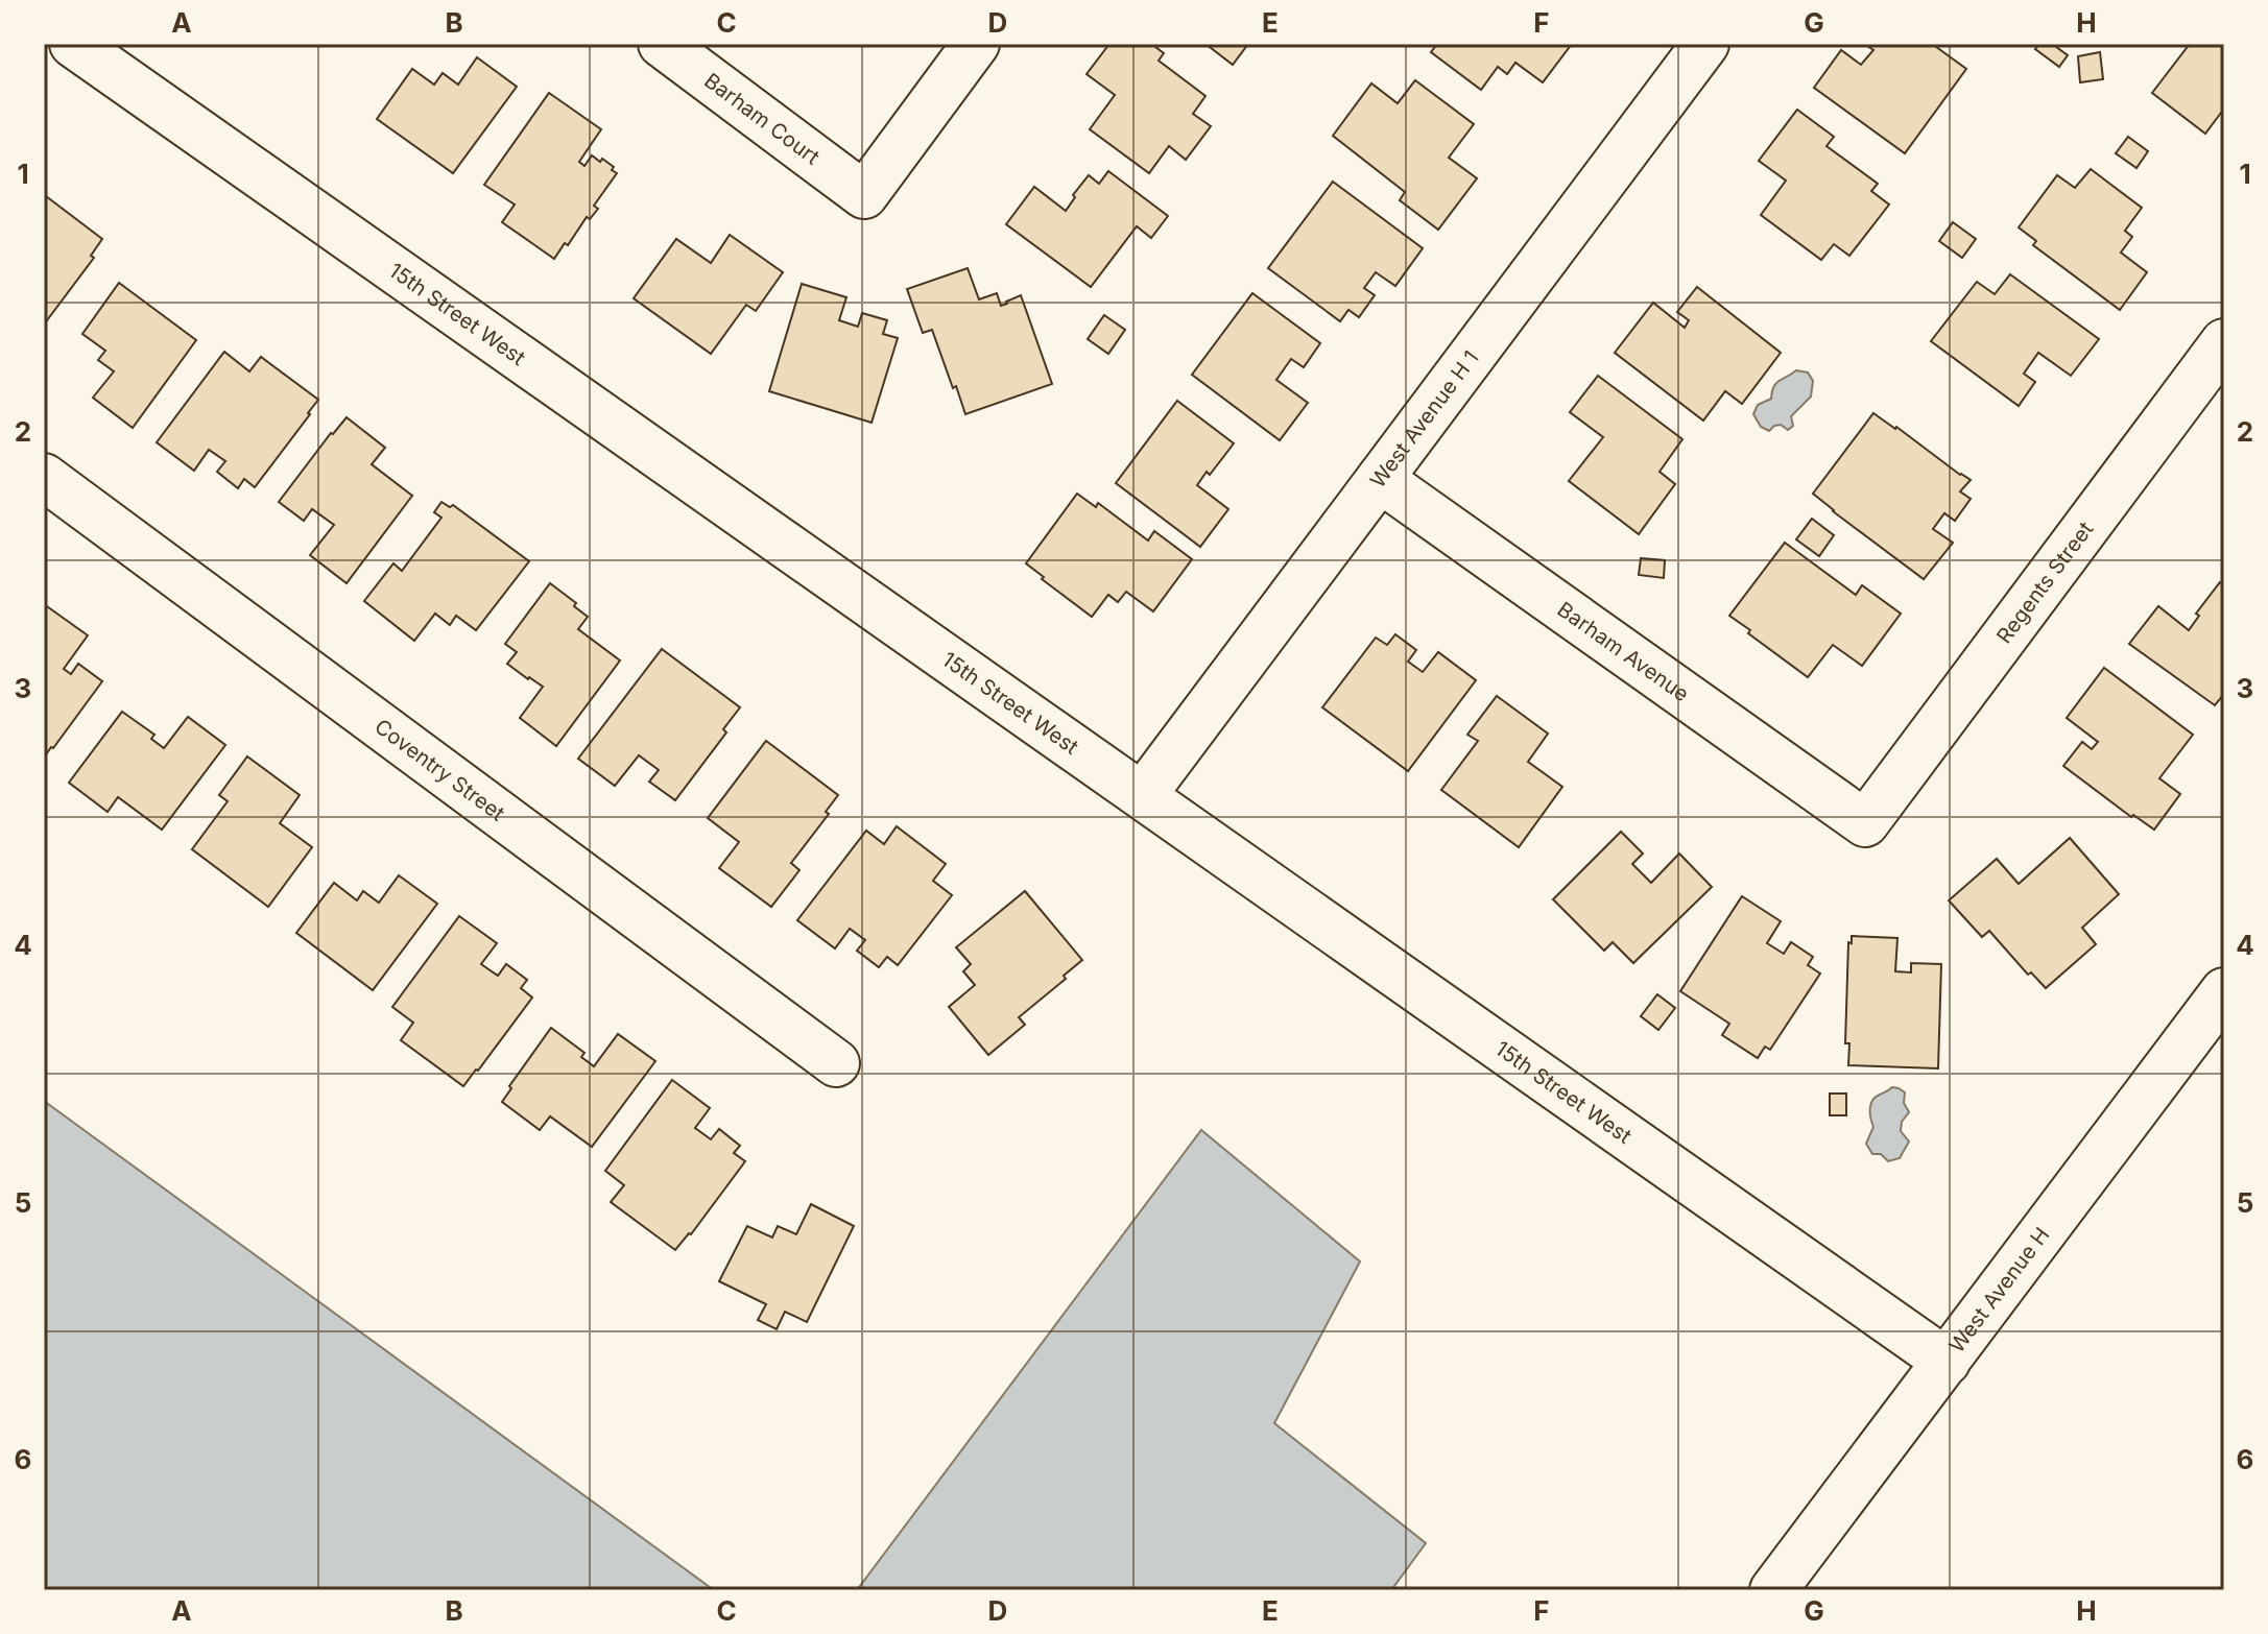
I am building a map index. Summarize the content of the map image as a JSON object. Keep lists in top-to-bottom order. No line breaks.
{"streets":{"street":["Barham Court","15th Street West","West Avenue H 1","Regents Street","Barham Avenue","Coventry Street","West Avenue H"]},"crossings":[["15th Street West","West Avenue H 1"],["15th Street West","West Avenue H"],["West Avenue H 1","Barham Avenue"],["Regents Street","Barham Avenue"]],"grid":{"columns":["A","B","C","D","E","F","G","H"],"rows":["1","2","3","4","5","6"]}}
